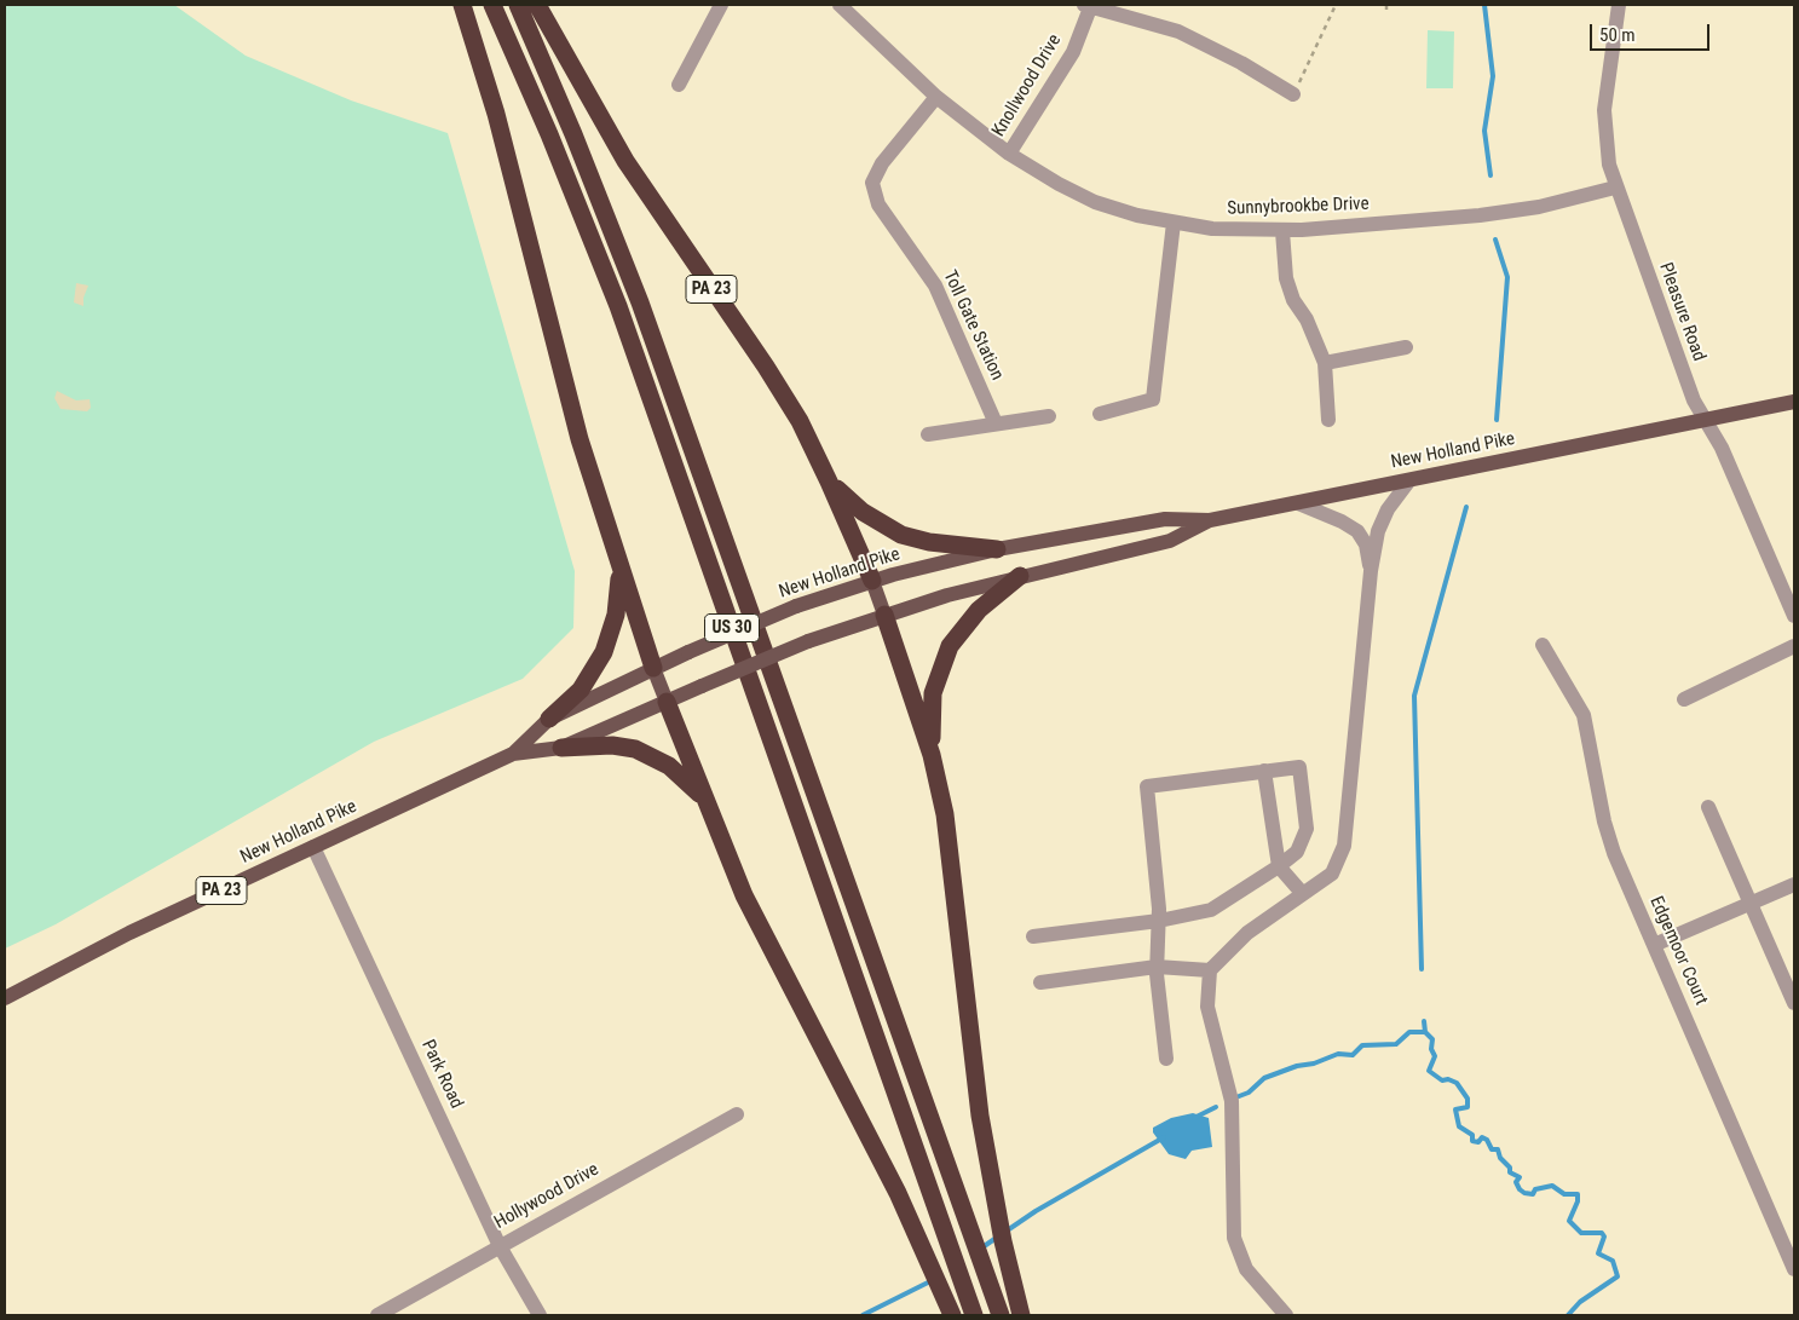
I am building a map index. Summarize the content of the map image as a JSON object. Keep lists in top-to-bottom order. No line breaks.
{"streets":{"highway":["PA 23","US 30"],"main road":["New Holland Pike"],"street":["Knollwood Drive","Sunnybrookbe Drive","Pleasure Road","Toll Gate Station","Edgemoor Court","Park Road","Hollywood Drive"]},"crossings":[["Knollwood Drive","Sunnybrookbe Drive"],["Sunnybrookbe Drive","Pleasure Road"],["Sunnybrookbe Drive","Toll Gate Station"],["PA 23","New Holland Pike"],["Pleasure Road","New Holland Pike"],["New Holland Pike","Park Road"],["Park Road","Hollywood Drive"]],"scale_bar":"50 m"}
